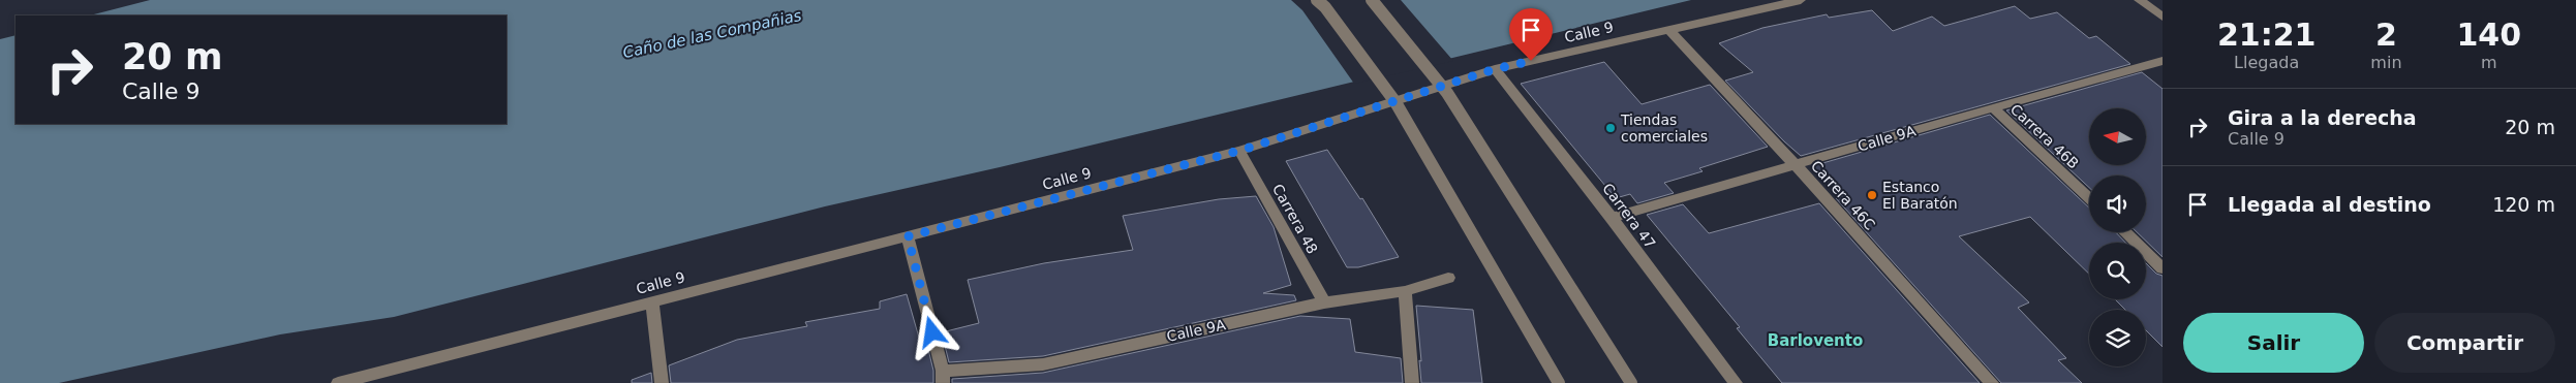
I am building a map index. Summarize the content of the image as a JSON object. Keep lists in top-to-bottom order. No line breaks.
{"streets":{"street":["Calle 9","Carrera 46B","Calle 9A","Carrera 46C","Carrera 47","Carrera 48"]},"crossings":[["Calle 9","Carrera 46C"],["Calle 9","Carrera 47"],["Calle 9","Carrera 48"],["Carrera 46B","Calle 9A"],["Calle 9A","Carrera 46C"],["Calle 9A","Carrera 47"],["Calle 9A","Carrera 48"]],"districts":["Barlovento"],"water":["Caño de las Compañias"],"places":["Tiendas comerciales","Estanco El Baratón"],"north":"left","page":{"eta":["21:21","Llegada","2","min","140","m"],"turn":["20 m","Calle 9"],"list":[{"name":"Gira a la derecha","note":"Calle 9","value":"20 m"},{"name":"Llegada al destino","value":"120 m"}],"buttons":["Salir","Compartir"]}}
